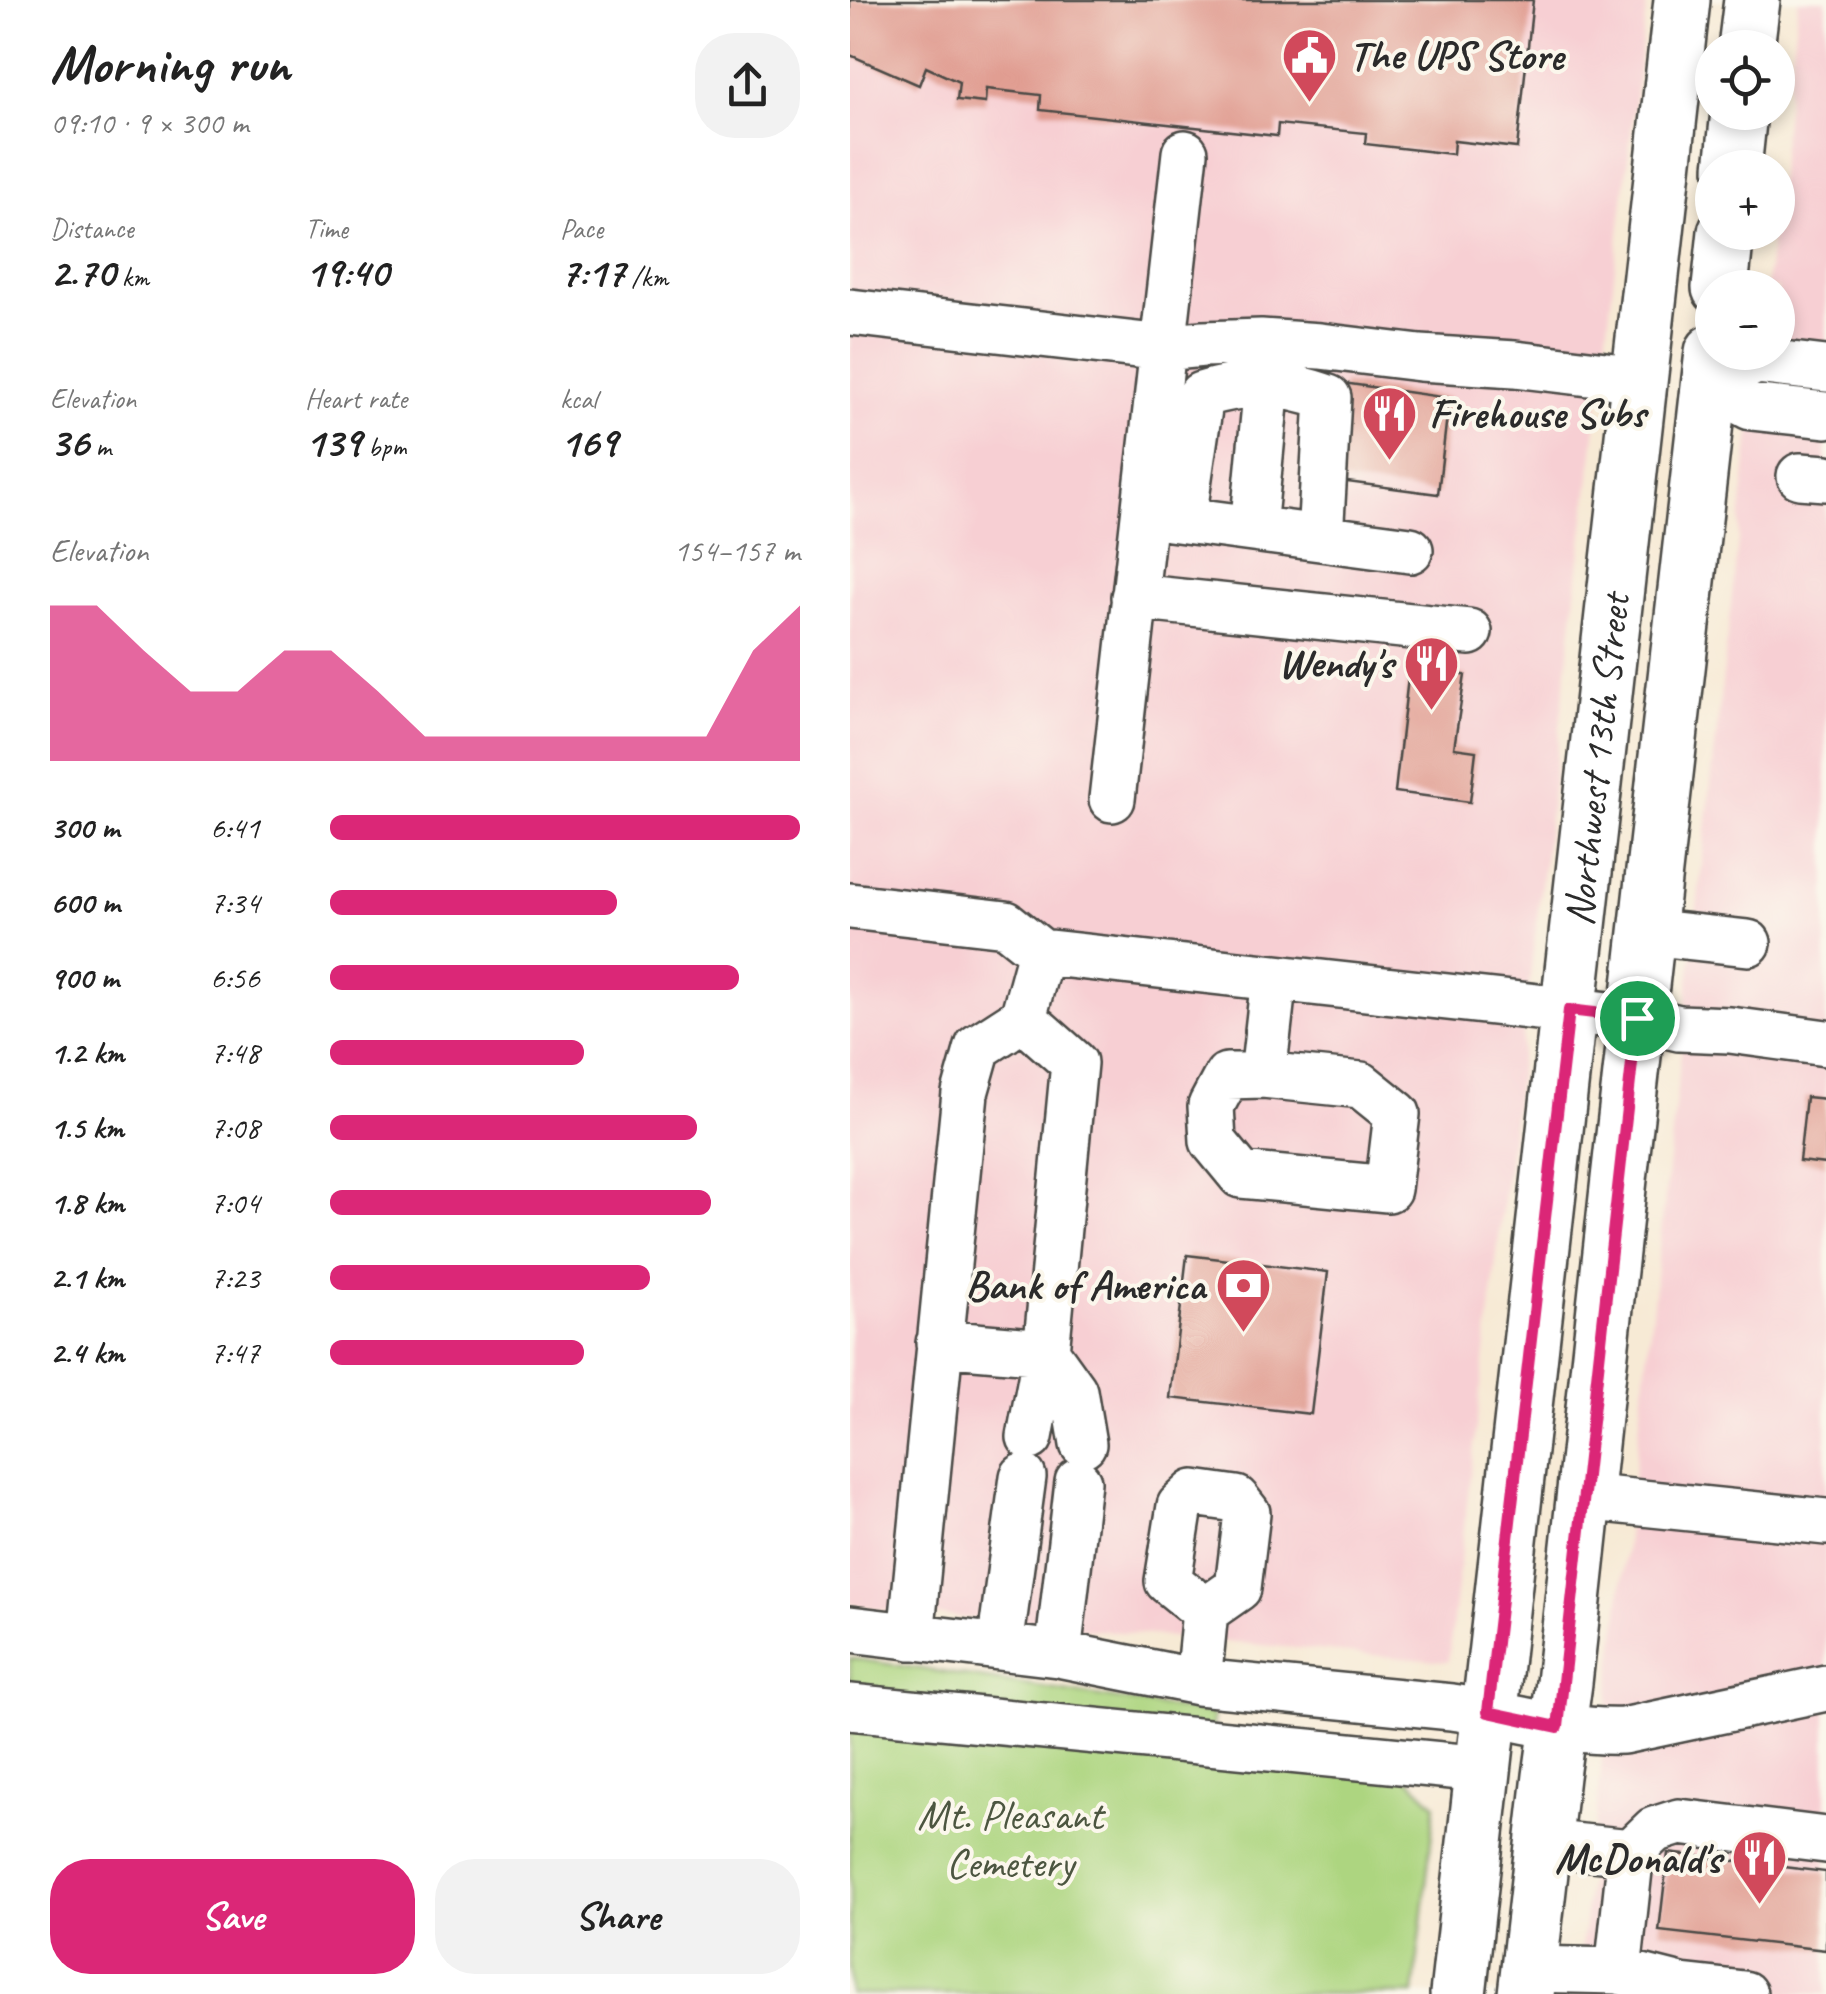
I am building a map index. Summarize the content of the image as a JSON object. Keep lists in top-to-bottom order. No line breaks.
{"streets":{"main road":["Northwest 13th Street"]},"parks":["Mt. Pleasant Cemetery"],"places":{"public building":["The UPS Store"],"restaurant":["Firehouse Subs","Wendy's","McDonald's"],"bank":["Bank of America"]},"page":{"heading":["Morning run","09:10 · 9 × 300 m"],"map_buttons":["+","−"],"stats":[["Distance","2.70 km"],["Time","19:40"],["Pace","7:17 /km"],["Elevation","36 m"],["Heart rate","139 bpm"],["kcal","169"]],"chart":["Elevation","154–157 m"],"list":[{"name":"300 m","note":"6:41"},{"name":"600 m","note":"7:34"},{"name":"900 m","note":"6:56"},{"name":"1.2 km","note":"7:48"},{"name":"1.5 km","note":"7:08"},{"name":"1.8 km","note":"7:04"},{"name":"2.1 km","note":"7:23"},{"name":"2.4 km","note":"7:47"}],"buttons":["Save","Share"]}}
